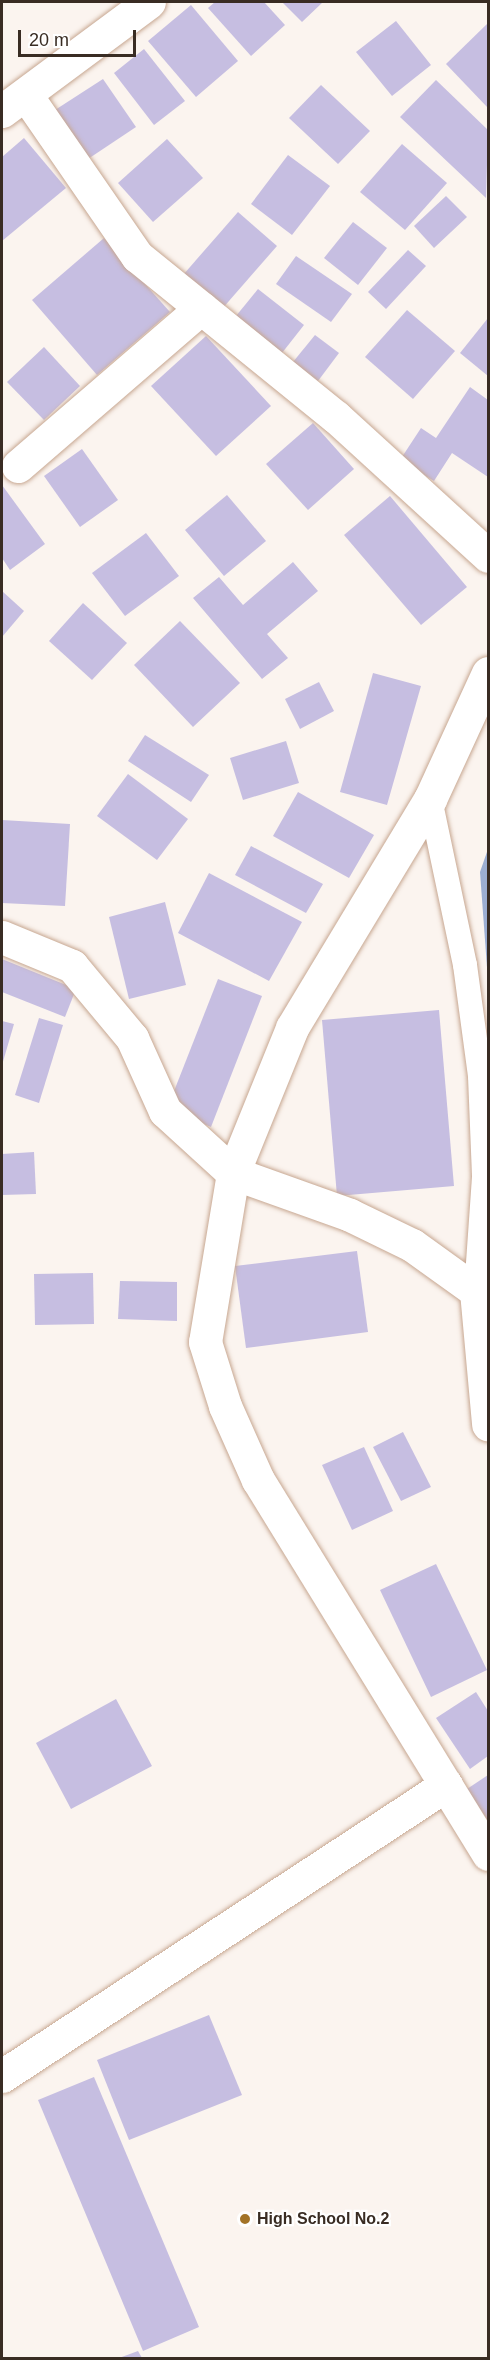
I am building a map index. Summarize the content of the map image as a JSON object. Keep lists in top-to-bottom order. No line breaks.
{"places":["High School No.2"],"scale_bar":"20 m"}
